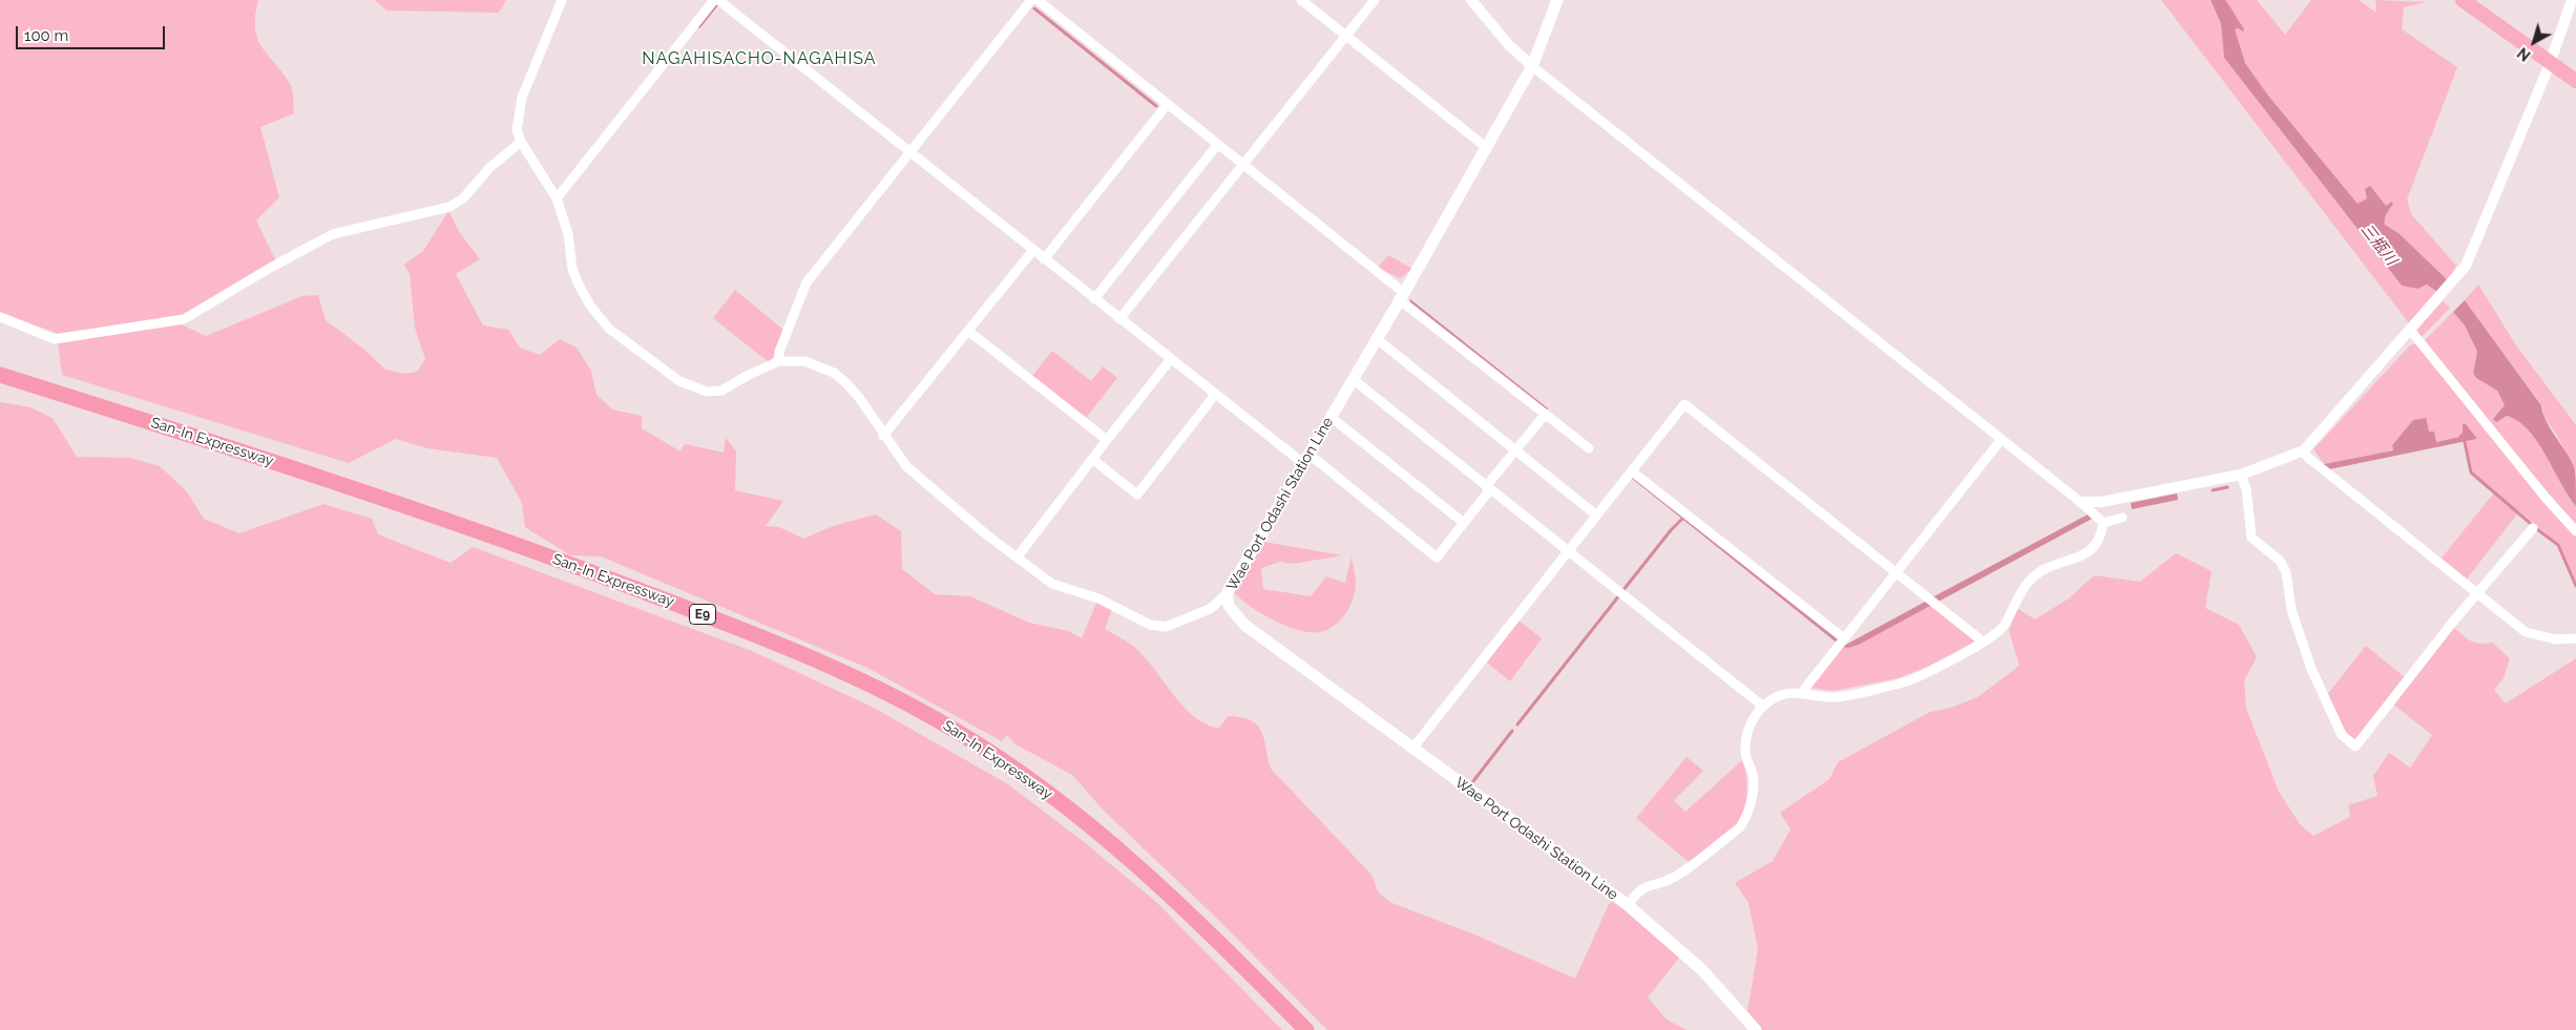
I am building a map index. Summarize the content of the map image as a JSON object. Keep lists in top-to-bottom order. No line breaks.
{"streets":{"highway":["San-In Expressway","E9"],"main road":["Wae Port Odashi Station Line"]},"districts":["NAGAHISACHO-NAGAHISA"],"water":["三瓶川"],"scale_bar":"100 m","north":"bottom left"}
